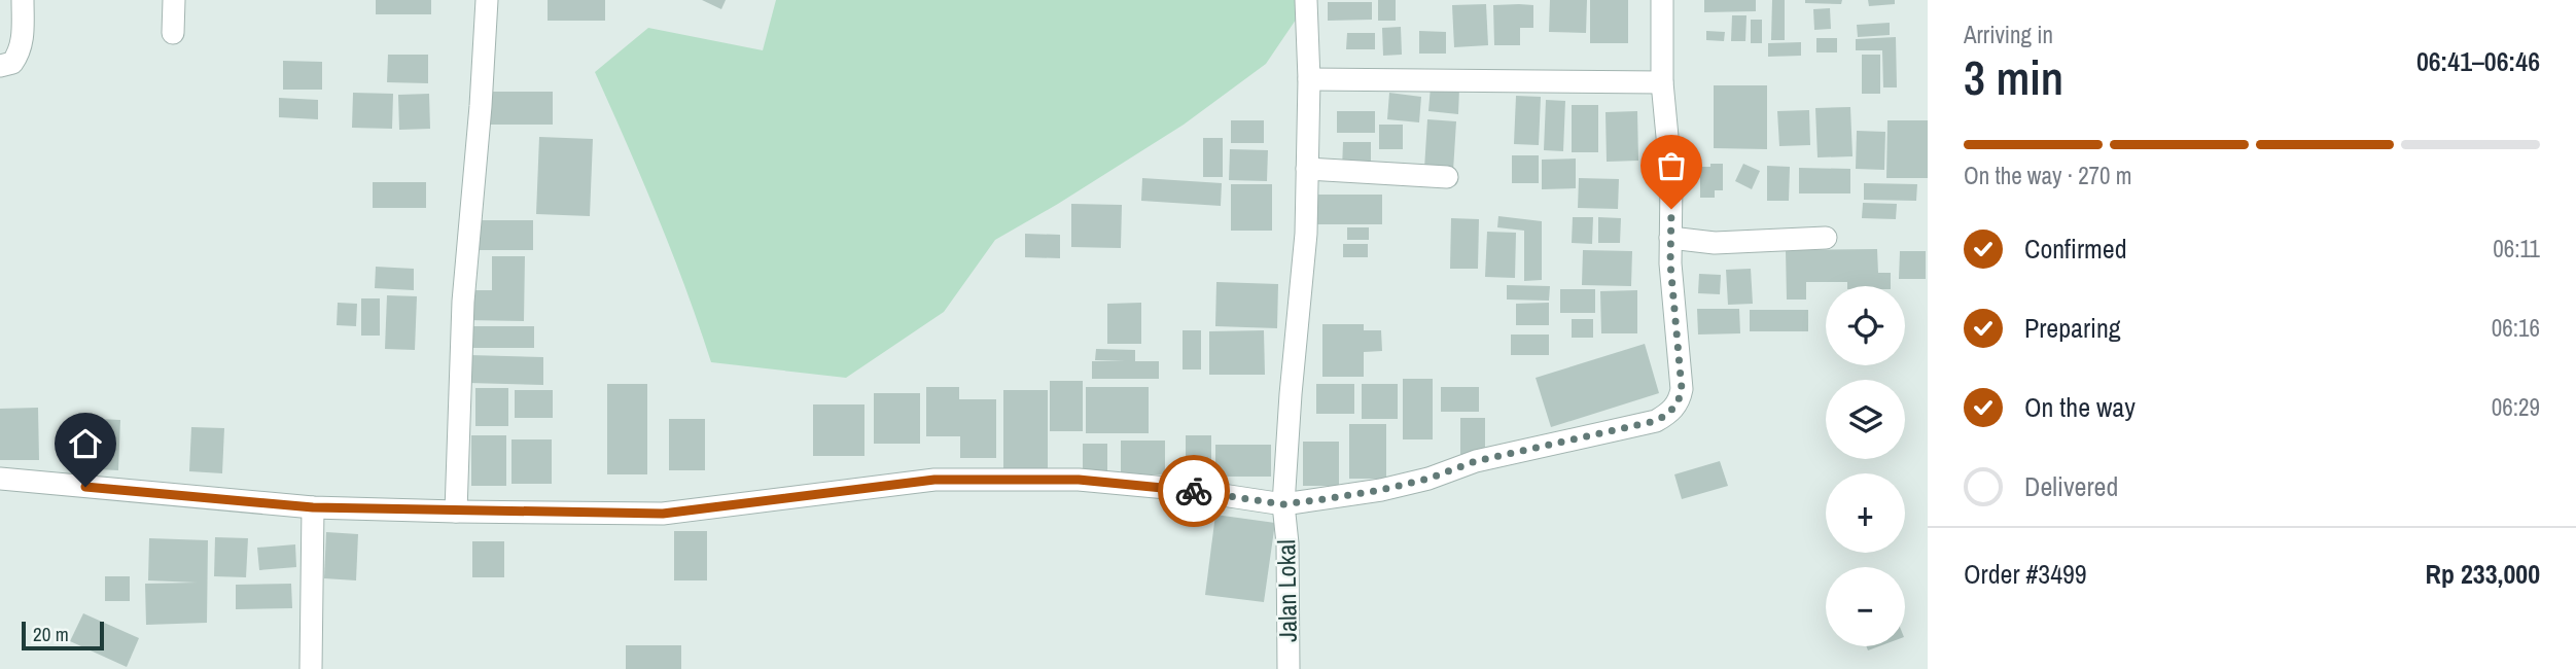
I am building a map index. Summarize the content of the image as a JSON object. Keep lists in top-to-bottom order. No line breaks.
{"streets":{"street":["Jalan Lokal"]},"scale_bar":"20 m","page":{"heading":["3 min","Arriving in","06:41–06:46"],"panel":["Order #3499","Rp 233,000"],"bar":"On the way · 270 m","list":[["Confirmed","06:11"],["Preparing","06:16"],["On the way","06:29"],"Delivered"],"map_buttons":["+","−"],"scale":"20 m"}}
